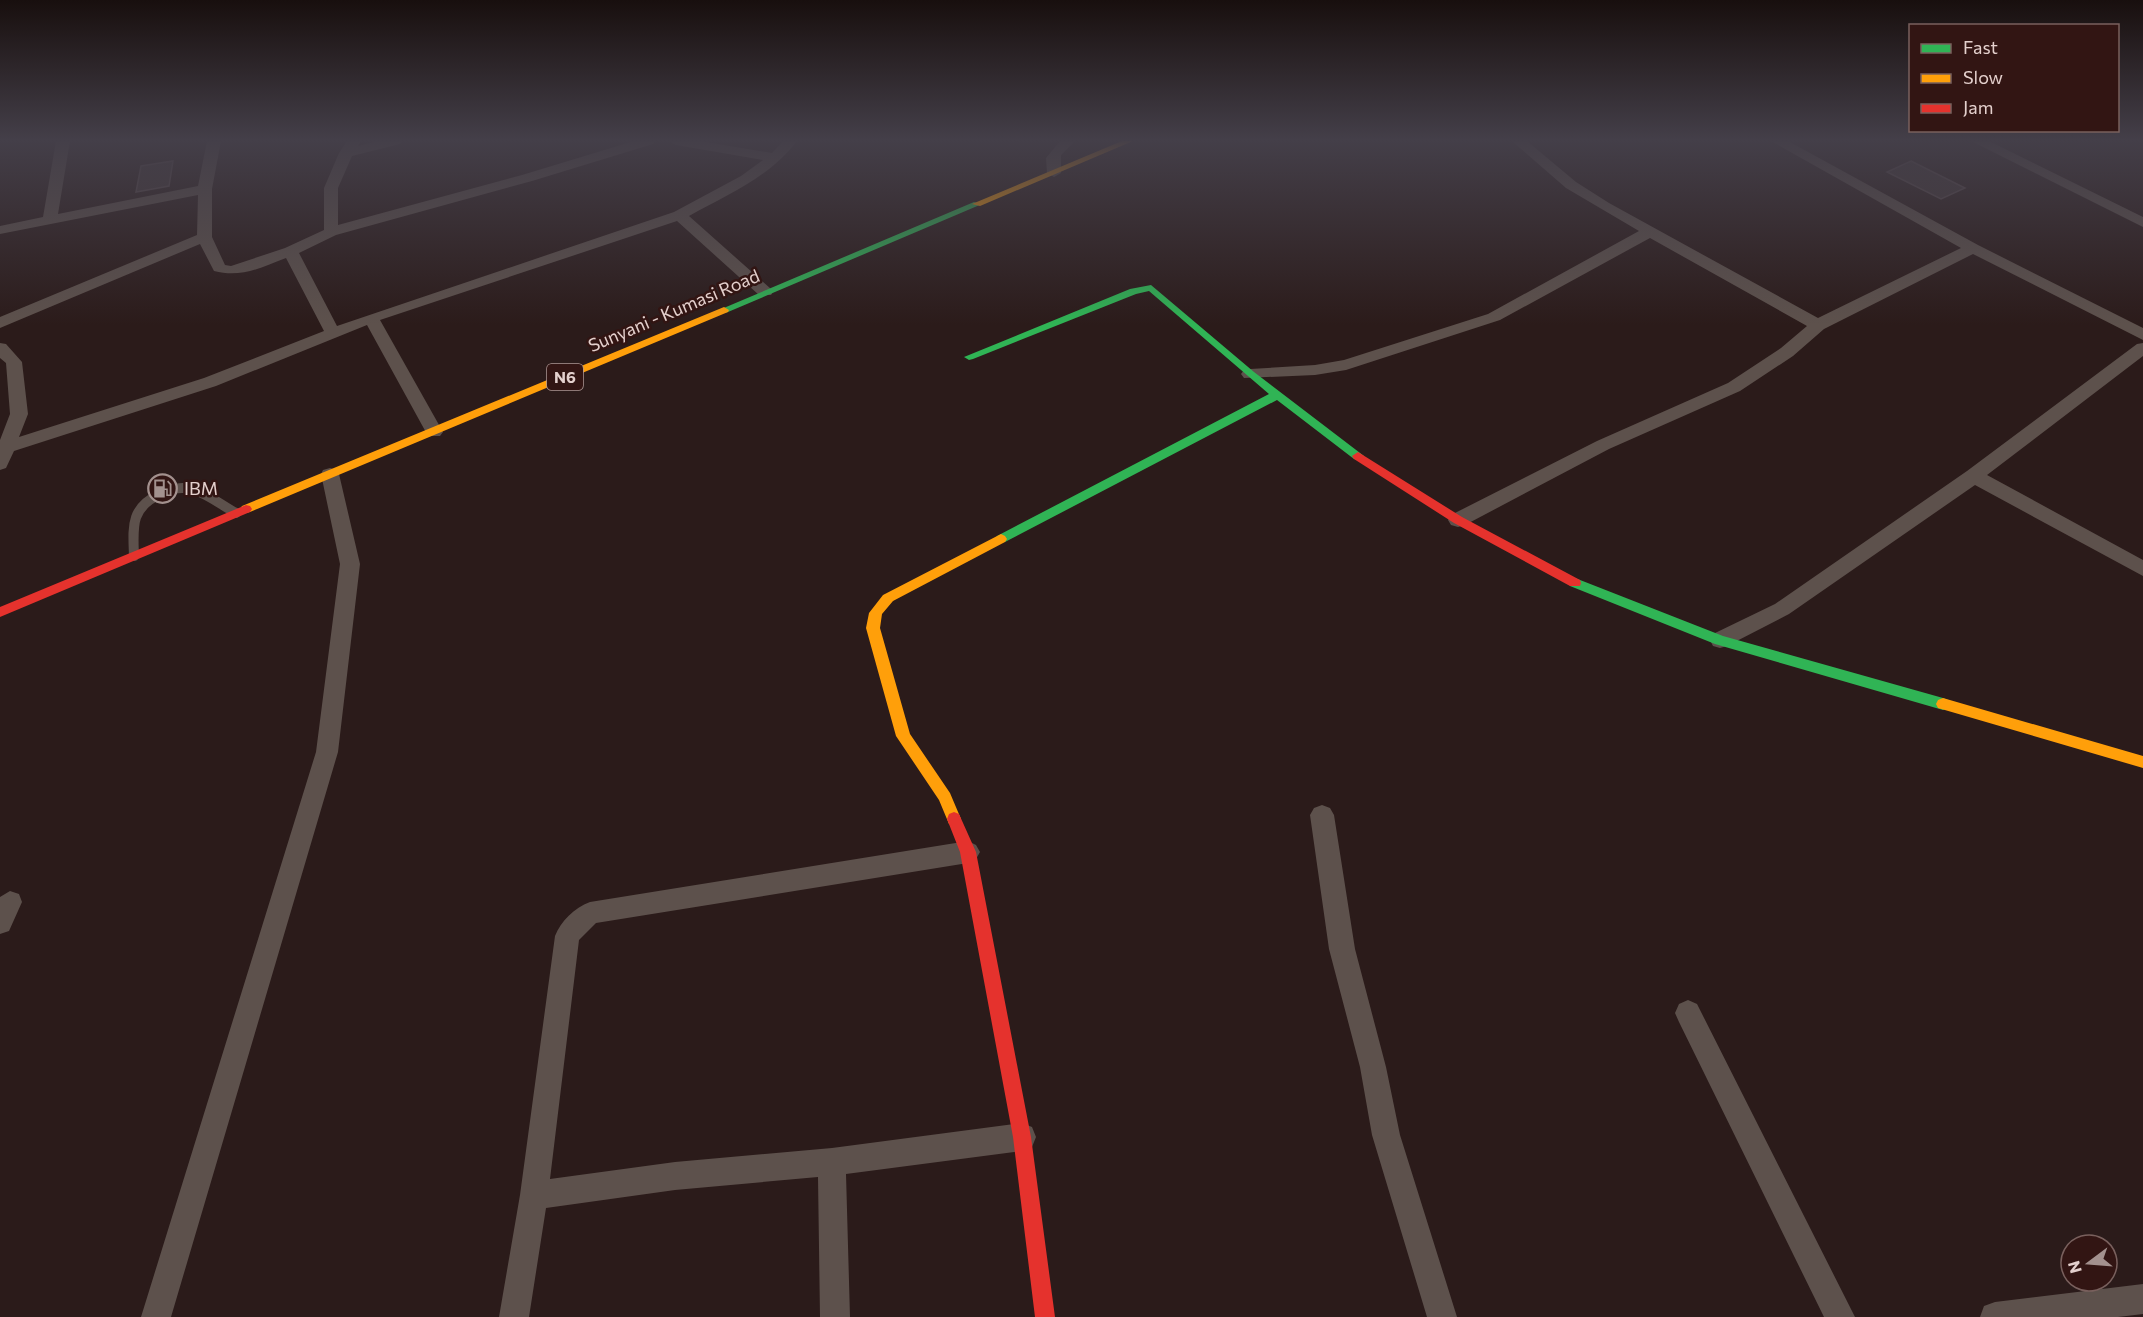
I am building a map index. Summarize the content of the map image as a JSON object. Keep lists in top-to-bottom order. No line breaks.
{"streets":{"street":["Sunyani - Kumasi Road","N6"]},"places":{"fuel station":["IBM"]},"legend":["Fast","Slow","Jam"],"north":"left"}
